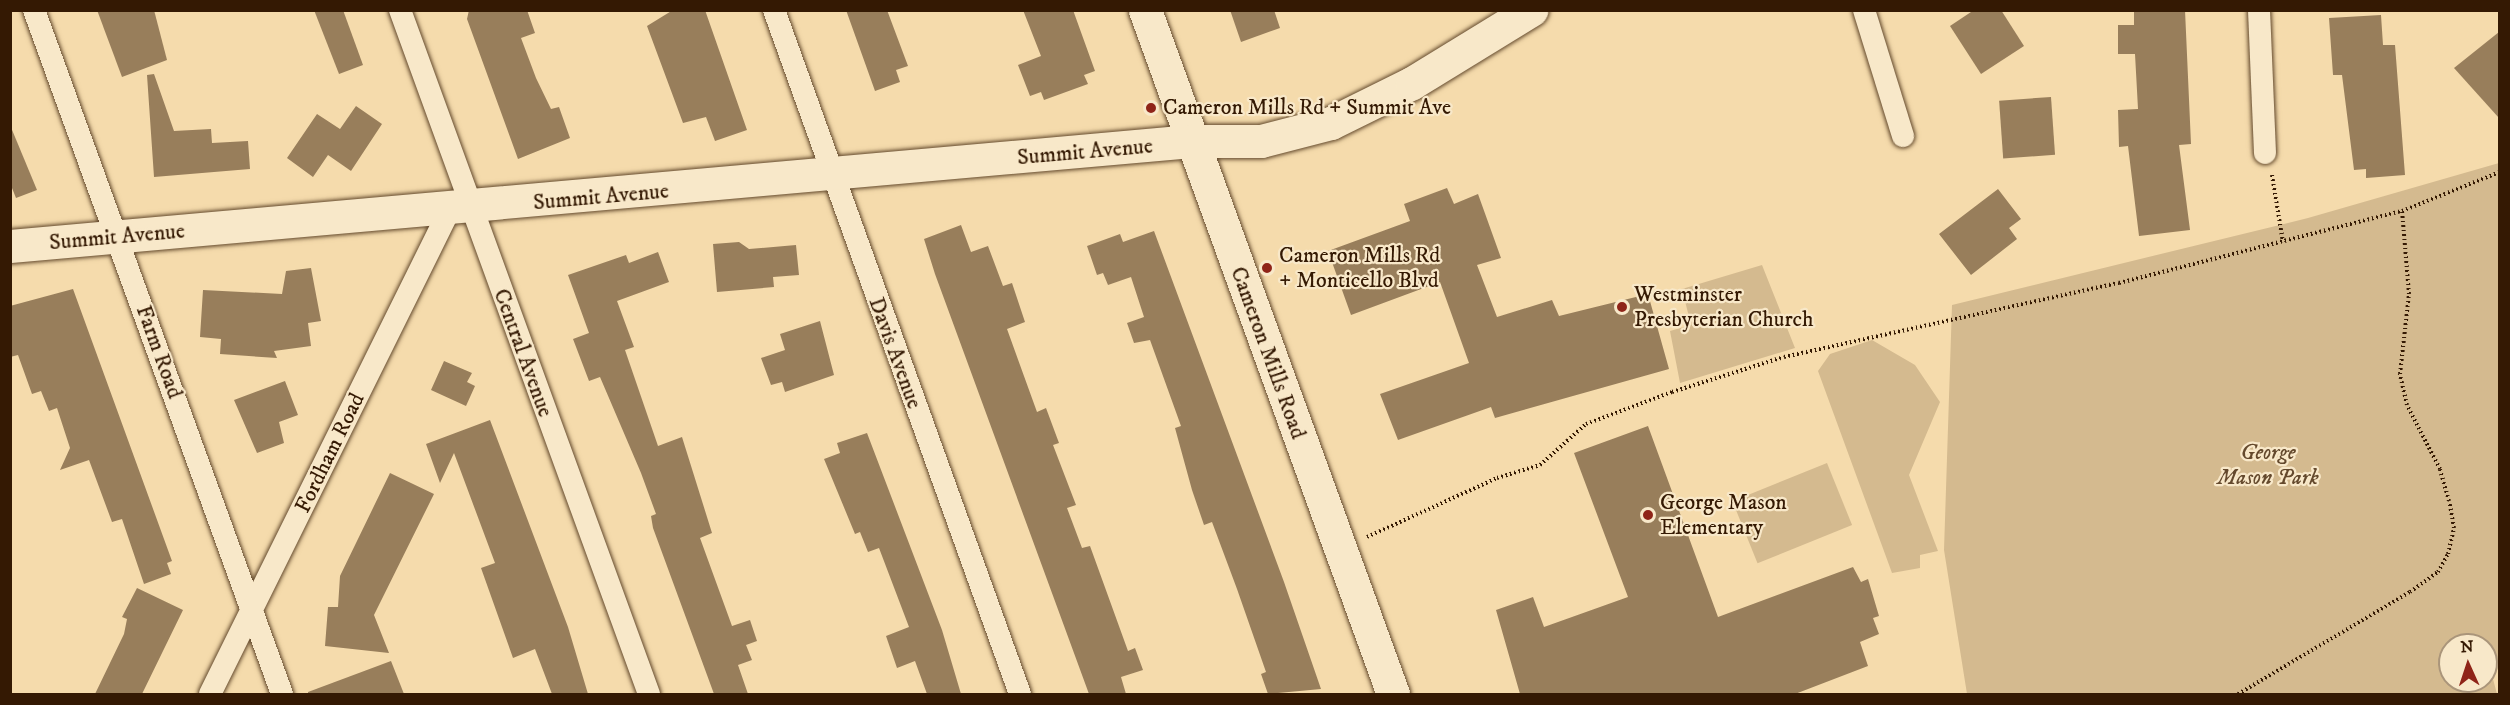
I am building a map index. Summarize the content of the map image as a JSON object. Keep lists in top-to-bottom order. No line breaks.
{"streets":{"street":["Summit Avenue","Farm Road","Central Avenue","Davis Avenue","Cameron Mills Road","Fordham Road"]},"crossings":[["Summit Avenue","Farm Road"],["Summit Avenue","Central Avenue"],["Summit Avenue","Davis Avenue"],["Summit Avenue","Cameron Mills Road"],["Summit Avenue","Fordham Road"],["Farm Road","Fordham Road"],["Central Avenue","Fordham Road"]],"parks":["George Mason Park"],"places":["Cameron Mills Rd + Summit Ave","Cameron Mills Rd + Monticello Blvd","Westminster Presbyterian Church","George Mason Elementary"],"north":"top"}
